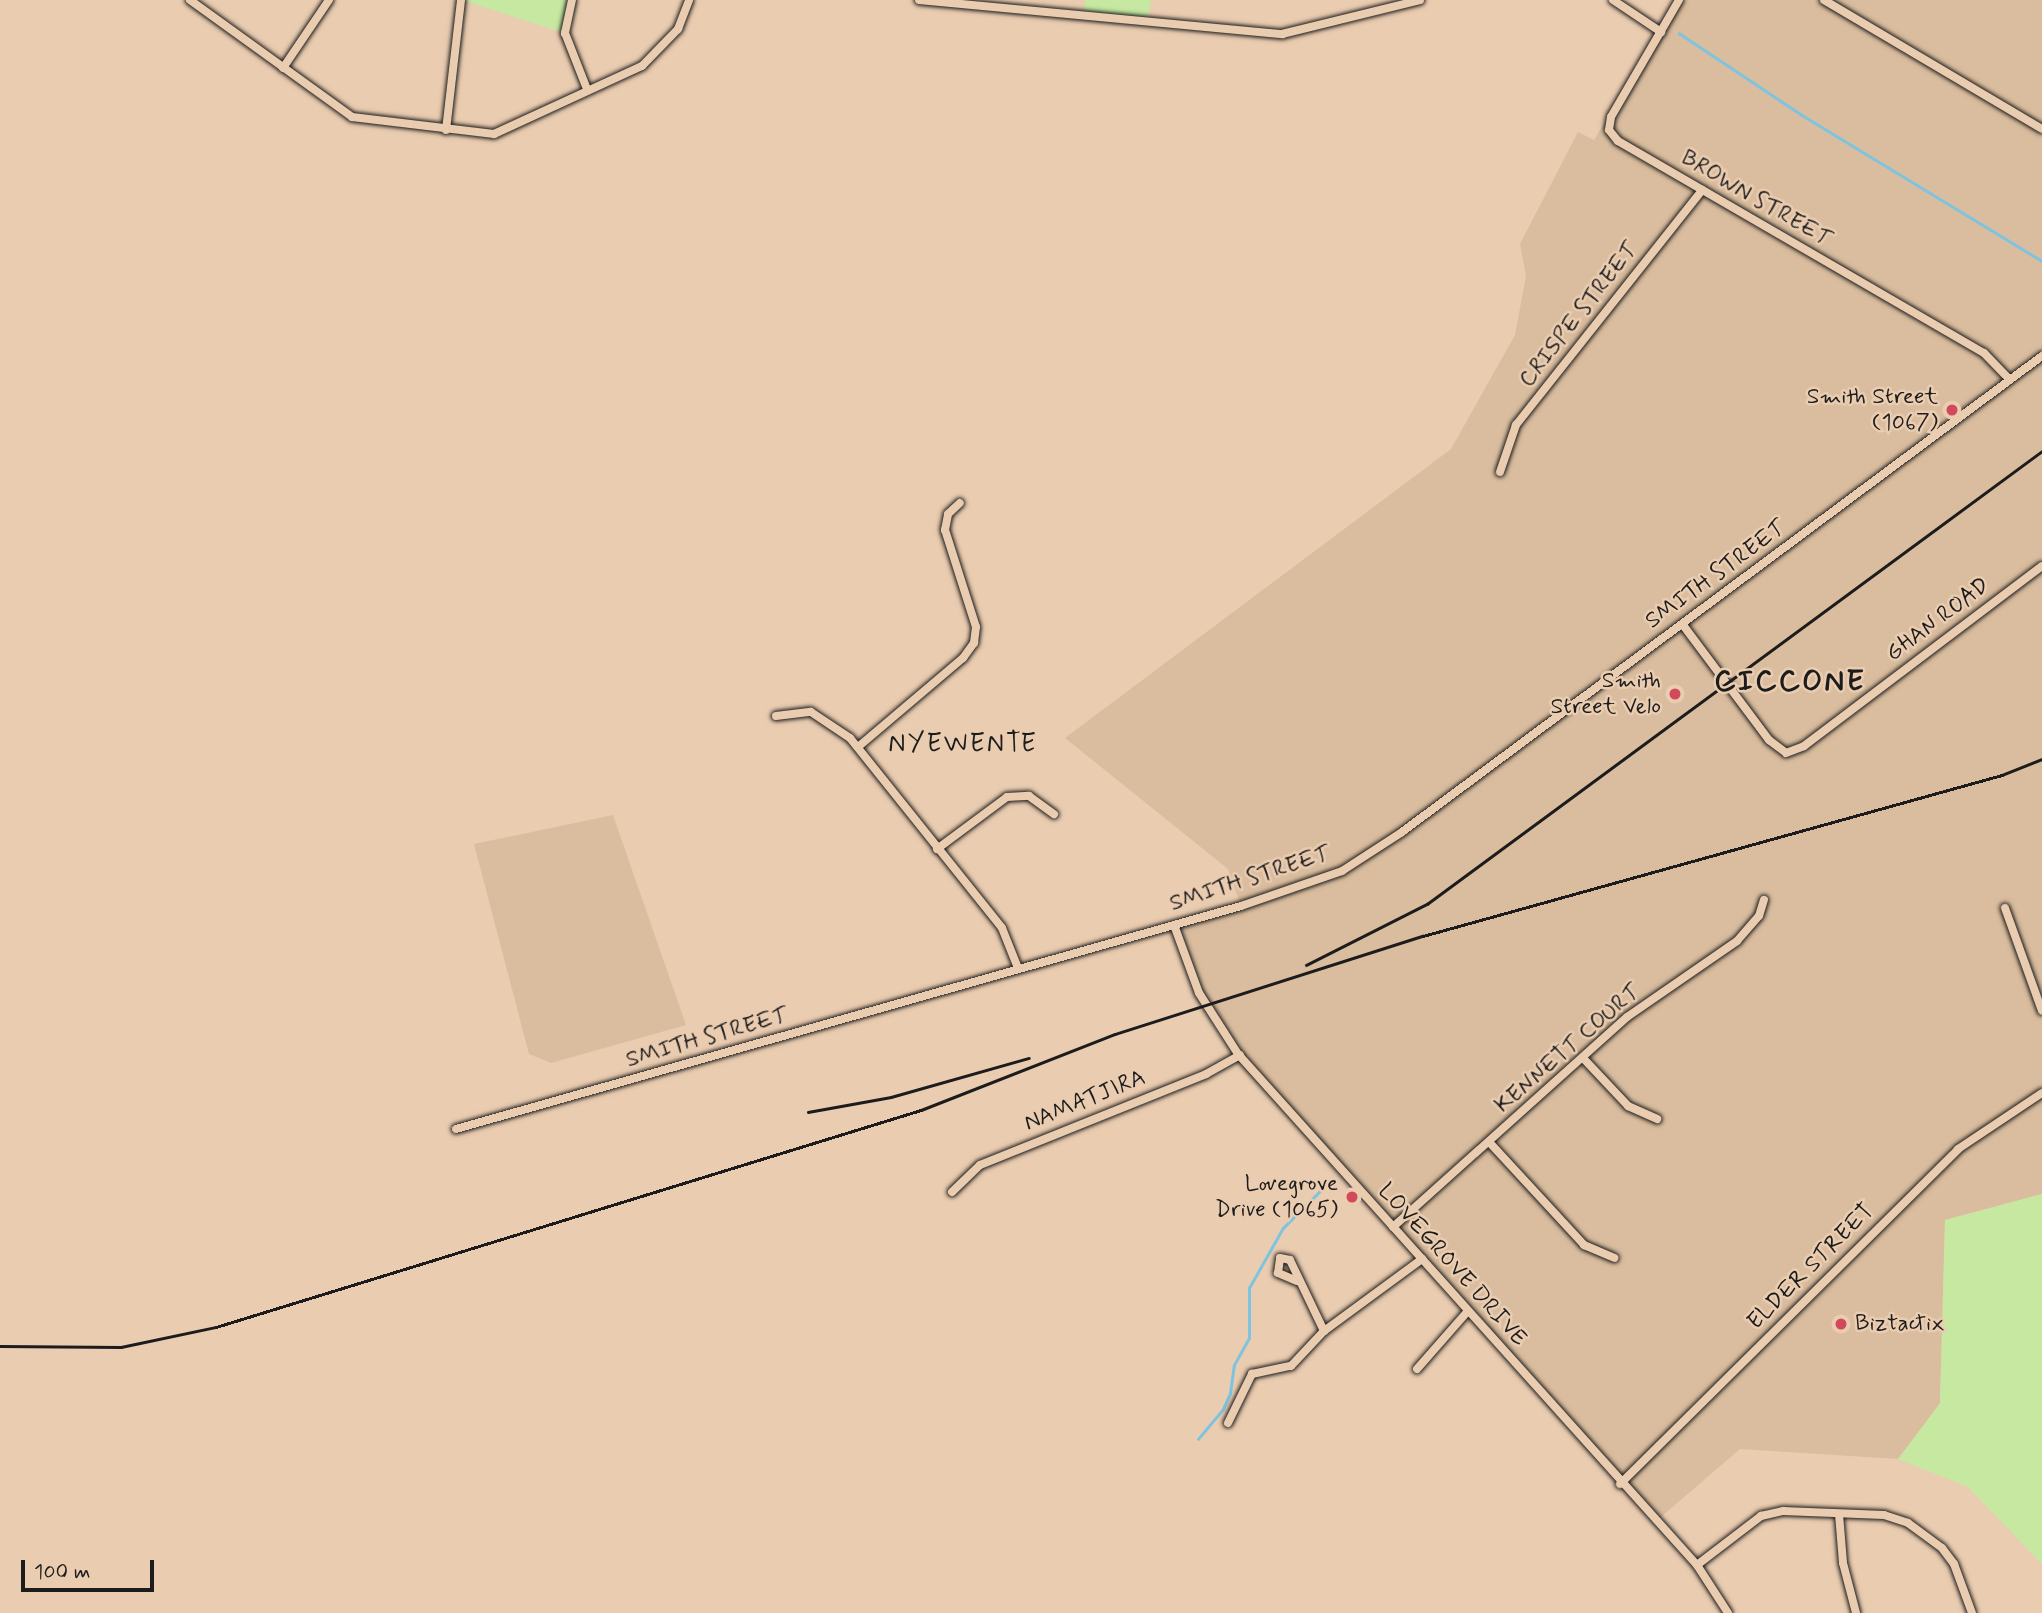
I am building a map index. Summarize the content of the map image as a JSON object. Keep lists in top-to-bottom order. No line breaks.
{"streets":{"street":["BROWN STREET","CRISPE STREET","SMITH STREET","GHAN ROAD","KENNETT COURT","NAMATJIRA","LOVEGROVE DRIVE","ELDER STREET"]},"crossings":[["BROWN STREET","CRISPE STREET"],["BROWN STREET","SMITH STREET"],["SMITH STREET","GHAN ROAD"],["SMITH STREET","LOVEGROVE DRIVE"],["KENNETT COURT","LOVEGROVE DRIVE"],["NAMATJIRA","LOVEGROVE DRIVE"],["LOVEGROVE DRIVE","ELDER STREET"]],"districts":["CICCONE","NYEWENTE"],"places":["Smith Street (1067)","Smith Street Velo","Lovegrove Drive (1065)","Biztactix"],"scale_bar":"100 m"}
